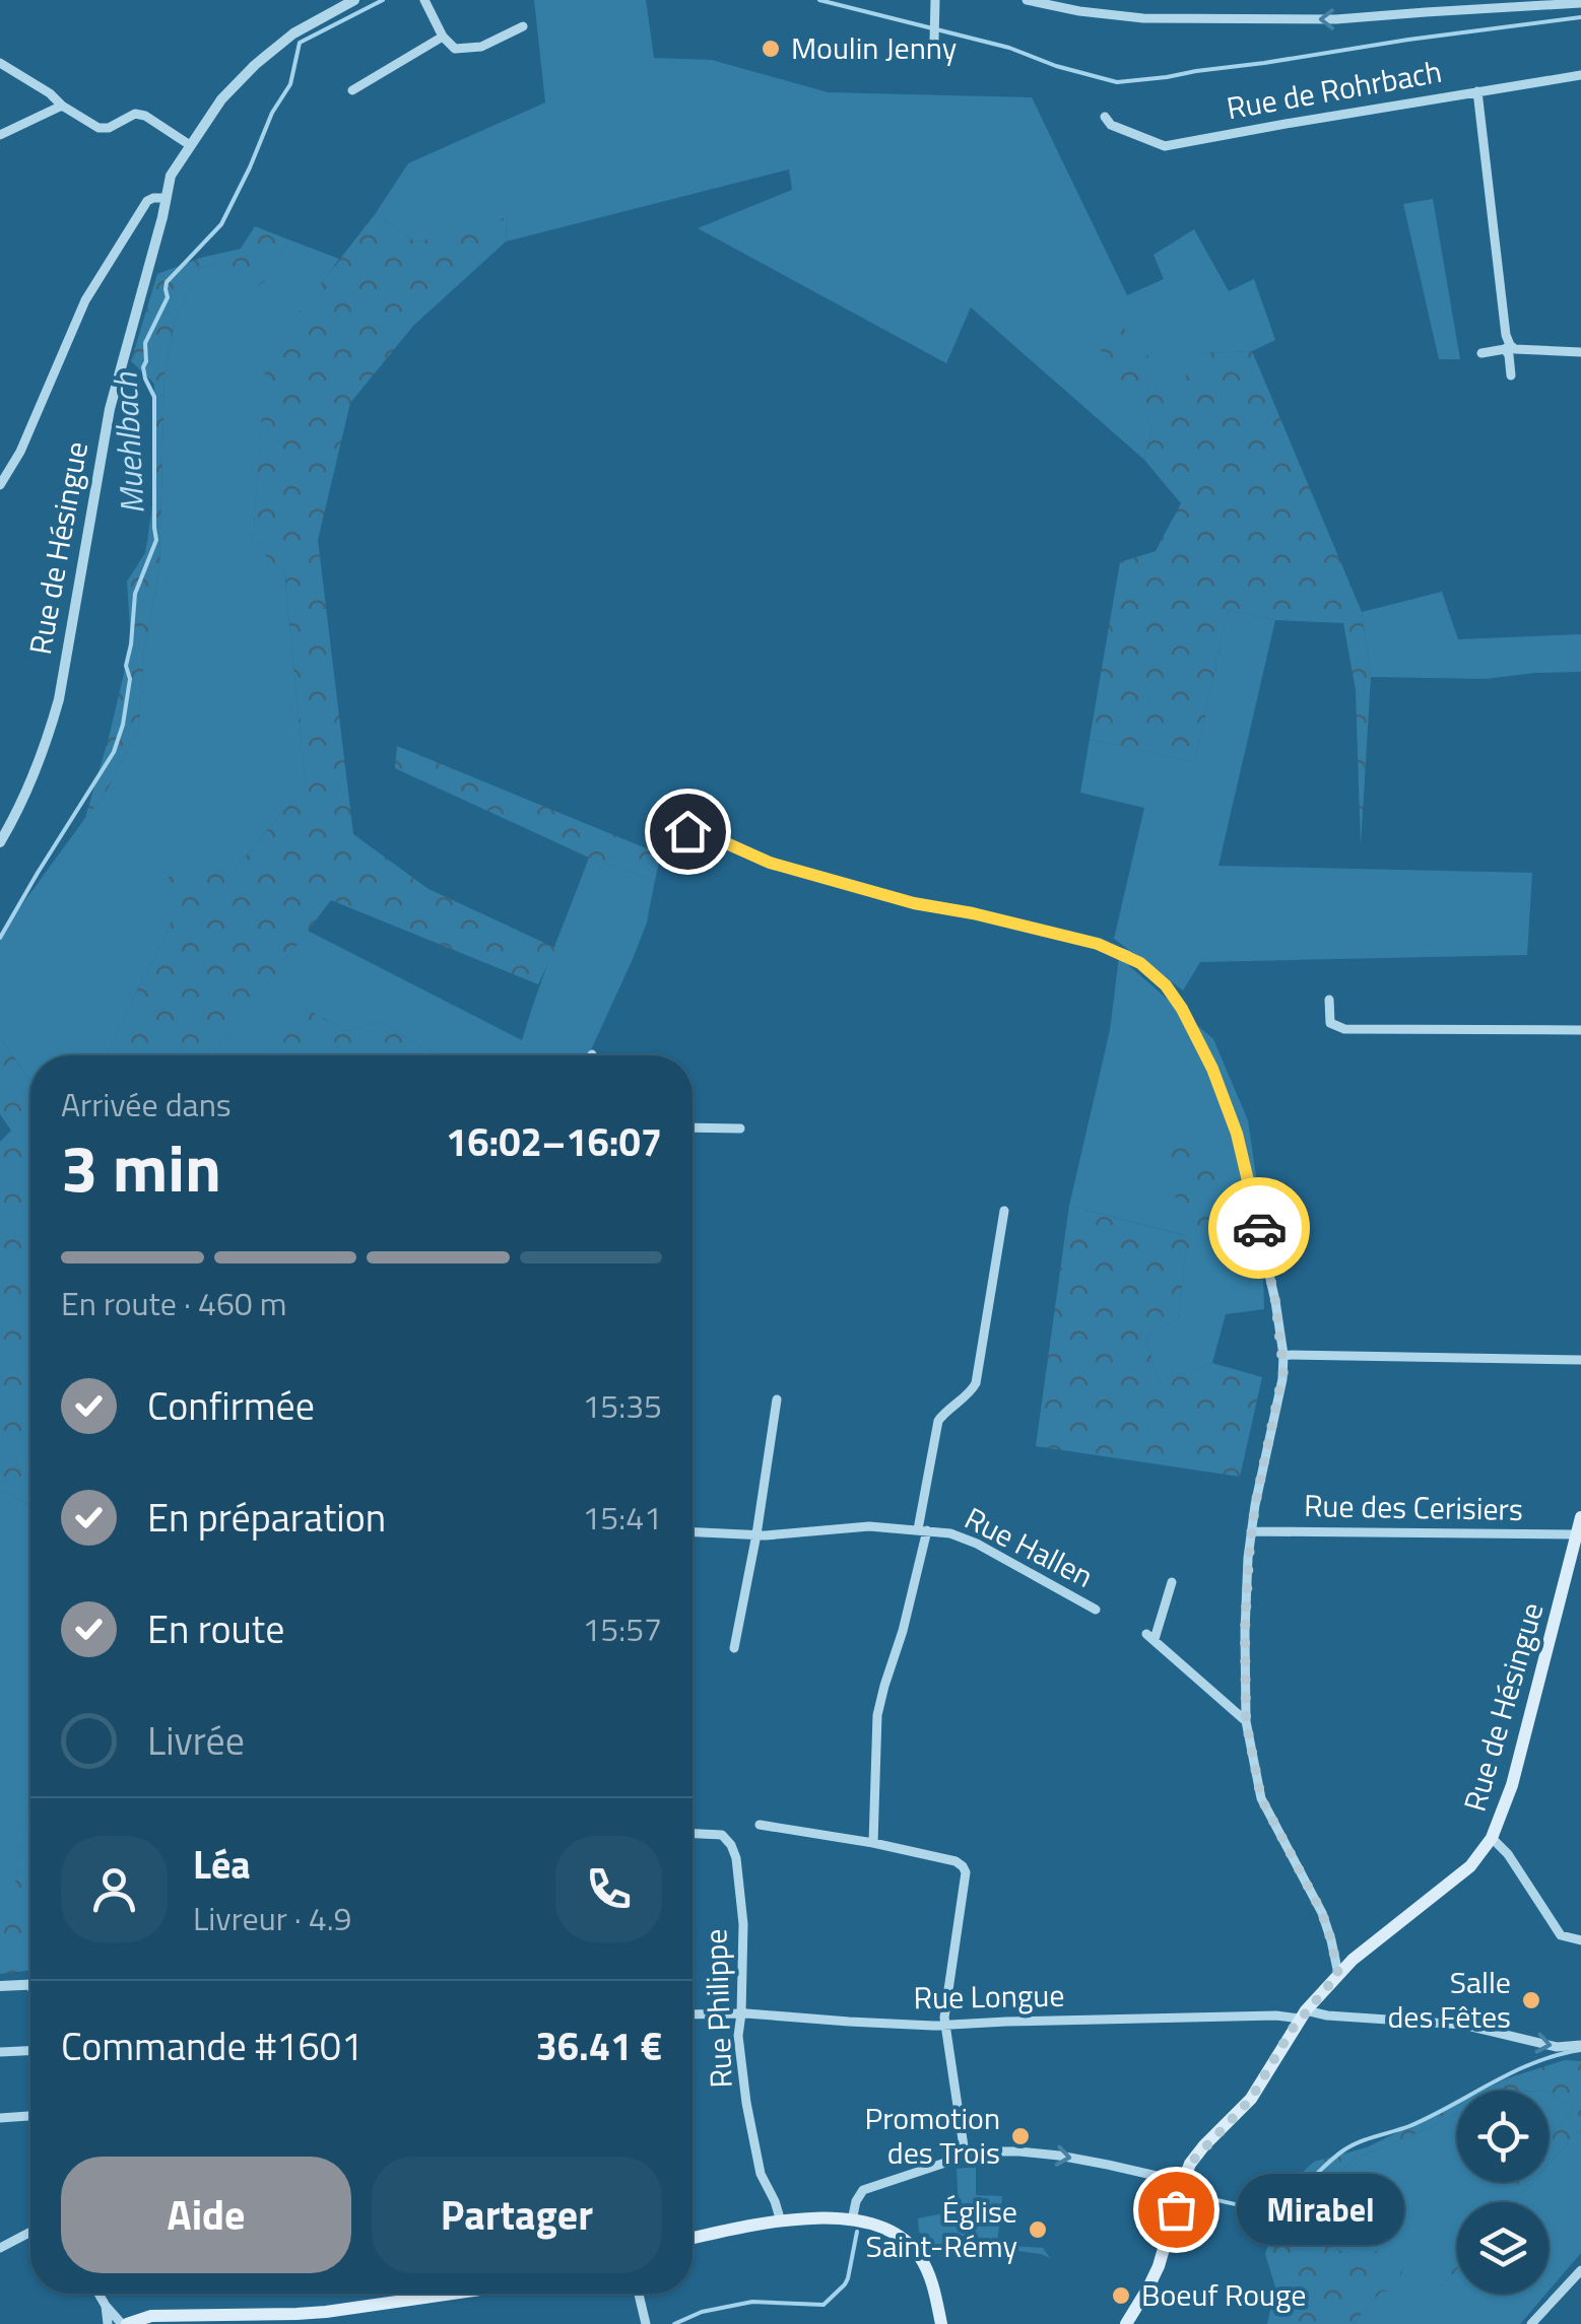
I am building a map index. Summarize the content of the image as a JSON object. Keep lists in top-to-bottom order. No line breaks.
{"streets":{"main road":["Rue de Hésingue"],"street":["Rue de Rohrbach","Rue des Cerisiers","Rue Hallen","Rue Longue","Rue Philippe"]},"crossings":[["Rue de Hésingue","Rue des Cerisiers"],["Rue de Hésingue","Rue Longue"],["Rue Longue","Rue Philippe"]],"water":["Muehlbach"],"places":["Moulin Jenny","Salle des Fêtes","Promotion des Trois","Mirabel","Église Saint-Rémy","Boeuf Rouge"],"page":{"heading":["3 min","Arrivée dans","16:02–16:07"],"panel":["Léa","Livreur · 4.9","Commande #1601","36.41 €"],"bar":"En route · 460 m","list":[["Confirmée","15:35"],["En préparation","15:41"],["En route","15:57"],"Livrée"],"buttons":["Aide","Partager"],"bubble":"Mirabel"}}
